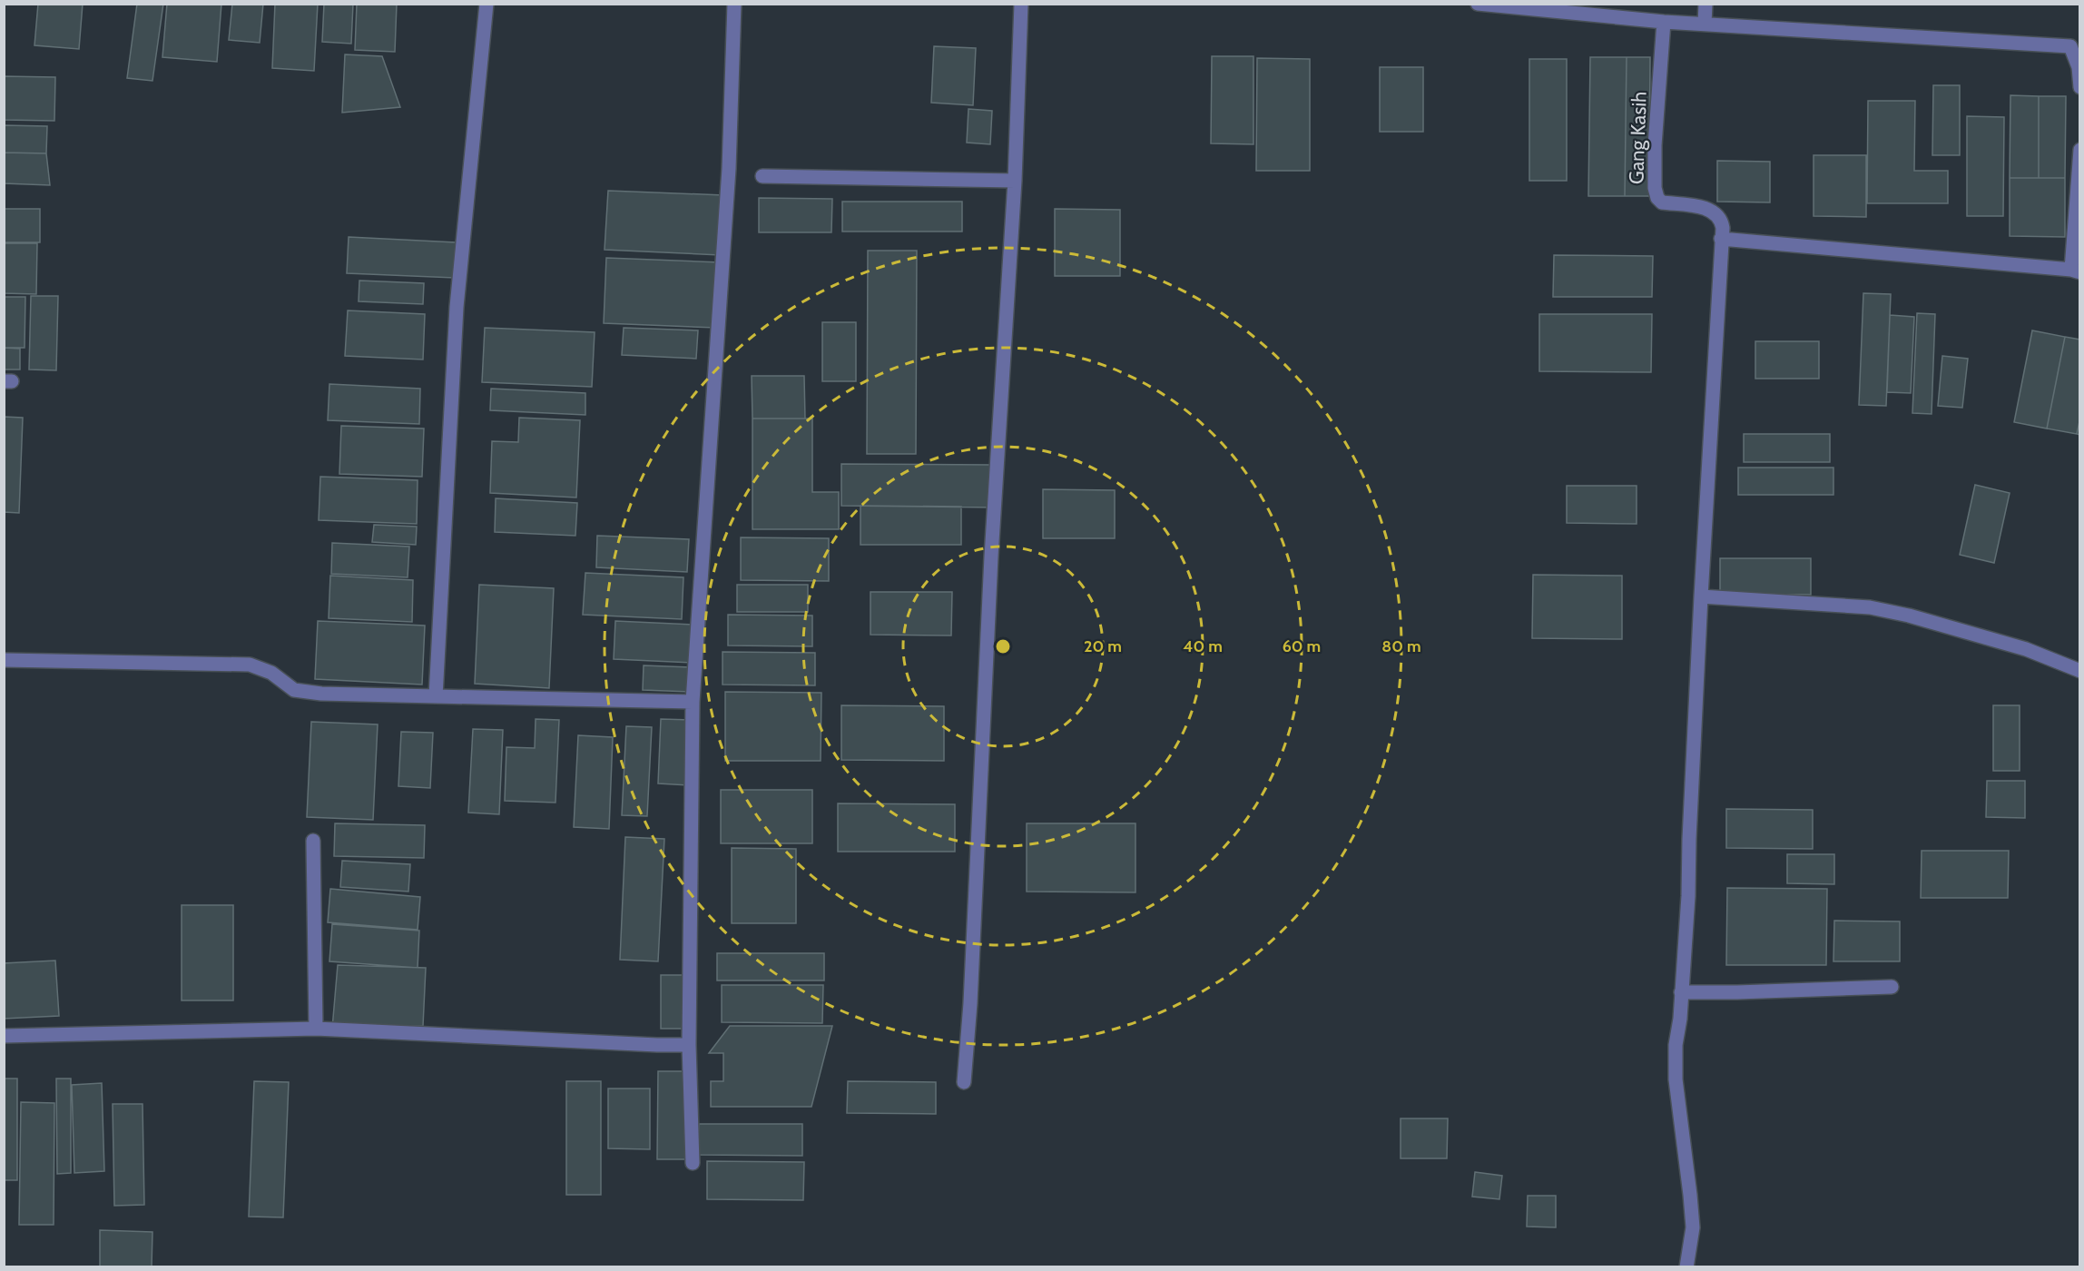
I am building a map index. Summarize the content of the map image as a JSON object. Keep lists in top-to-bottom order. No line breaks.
{"streets":{"street":["Gang Kasih"]},"rings":["20 m","40 m","60 m","80 m"]}
